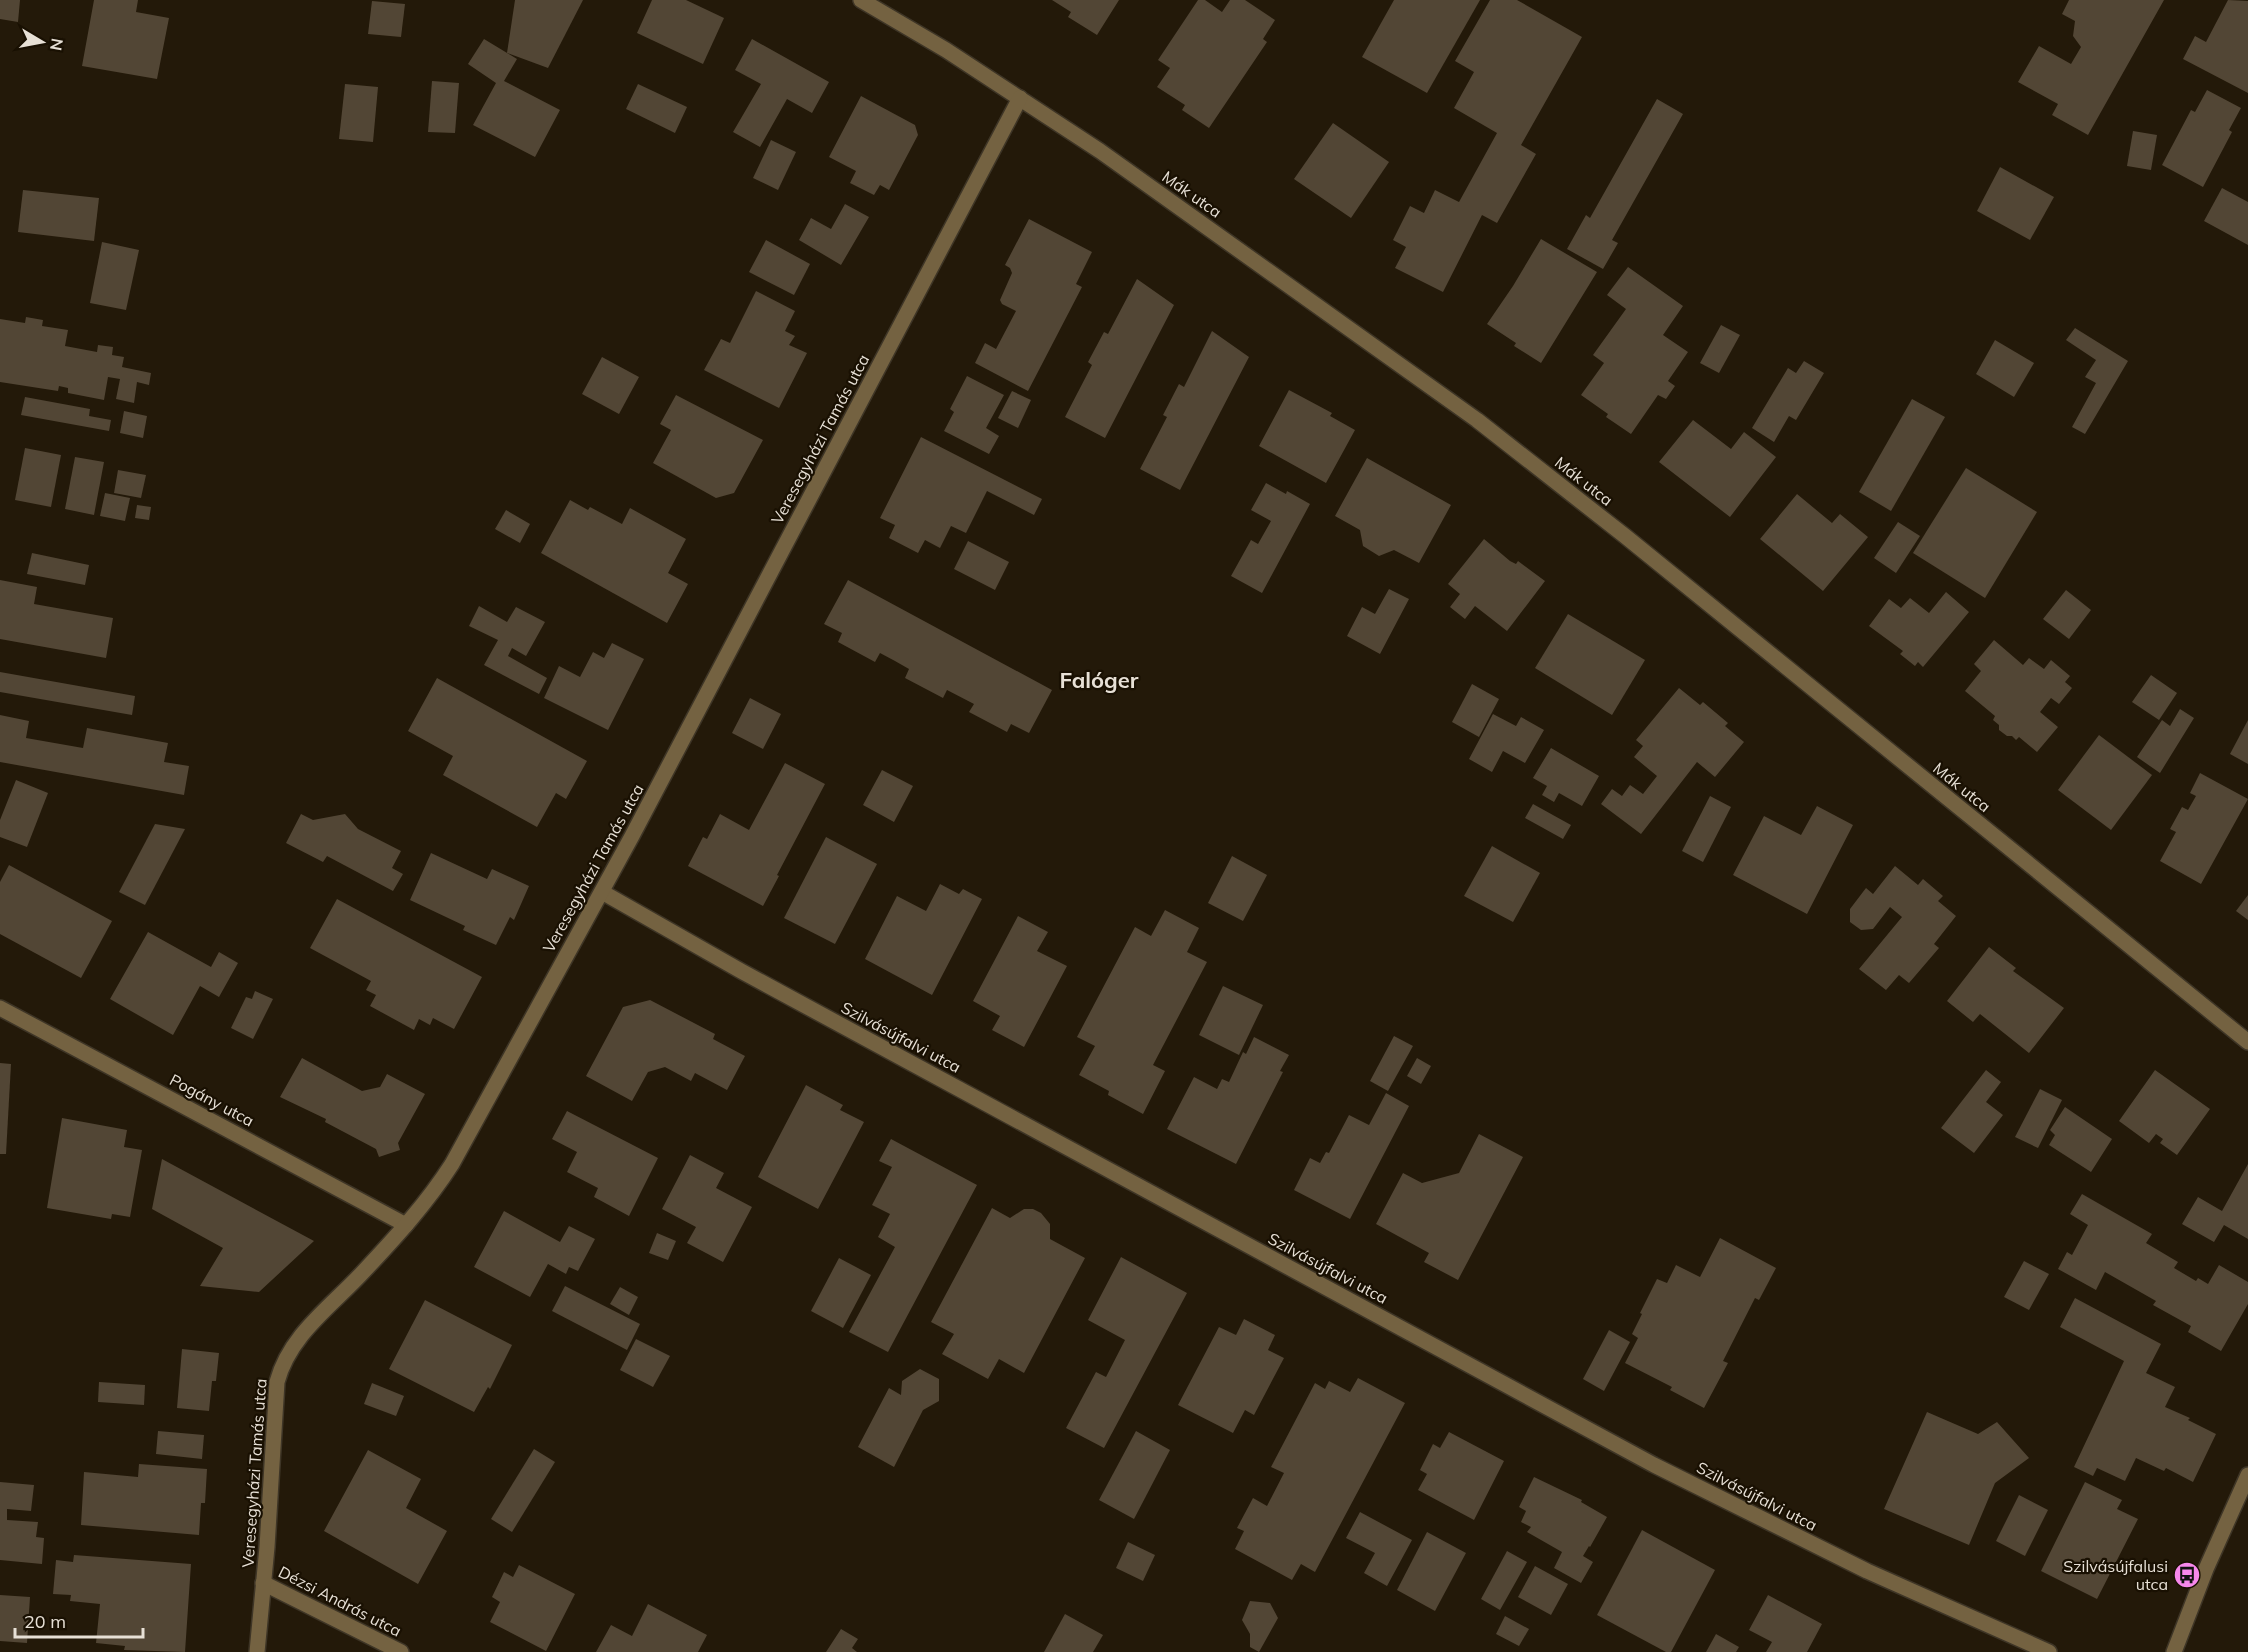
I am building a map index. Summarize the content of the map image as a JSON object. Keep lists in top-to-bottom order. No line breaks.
{"streets":{"street":["Mák utca","Veresegyházi Tamás utca","Szilvásújfalvi utca","Pogány utca","Dézsi András utca"]},"crossings":[["Mák utca","Veresegyházi Tamás utca"],["Veresegyházi Tamás utca","Szilvásújfalvi utca"],["Veresegyházi Tamás utca","Pogány utca"],["Veresegyházi Tamás utca","Dézsi András utca"]],"districts":["Falóger"],"places":{"bus stop":["Szilvásújfalusi utca"]},"scale_bar":"20 m","north":"right"}
